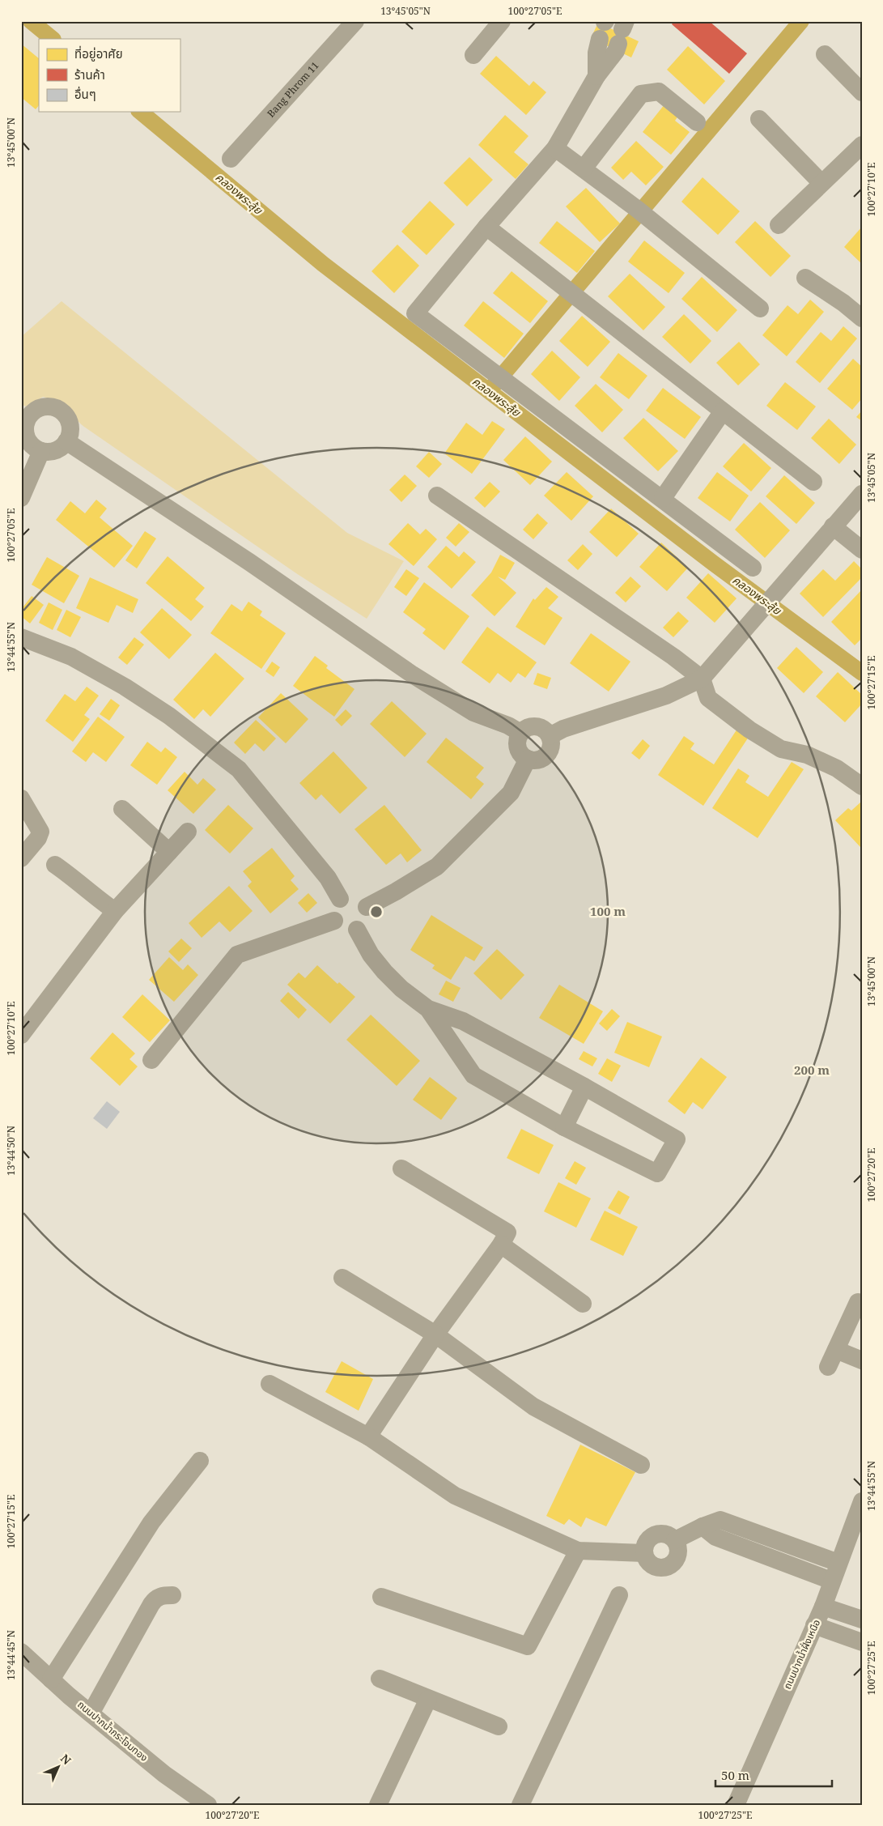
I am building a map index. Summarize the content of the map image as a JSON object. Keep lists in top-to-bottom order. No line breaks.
{"streets":{"street":["Bang Phrom 11","ถนนปากน้ำฝั่งเหนือ","ถนนปากน้ำกระโจมทอง"]},"water":["คลองพระลุ้ย"],"legend":["ที่อยู่อาศัย","ร้านค้า","อื่นๆ"],"scale_bar":"50 m","north":"top right","coordinates":["13°45'05\"N","100°27'05\"E","13°45'00\"N","100°27'10\"E","13°44'55\"N","100°27'15\"E","13°44'50\"N","100°27'20\"E","13°44'45\"N","100°27'25\"E"],"rings":["100 m","200 m"]}
